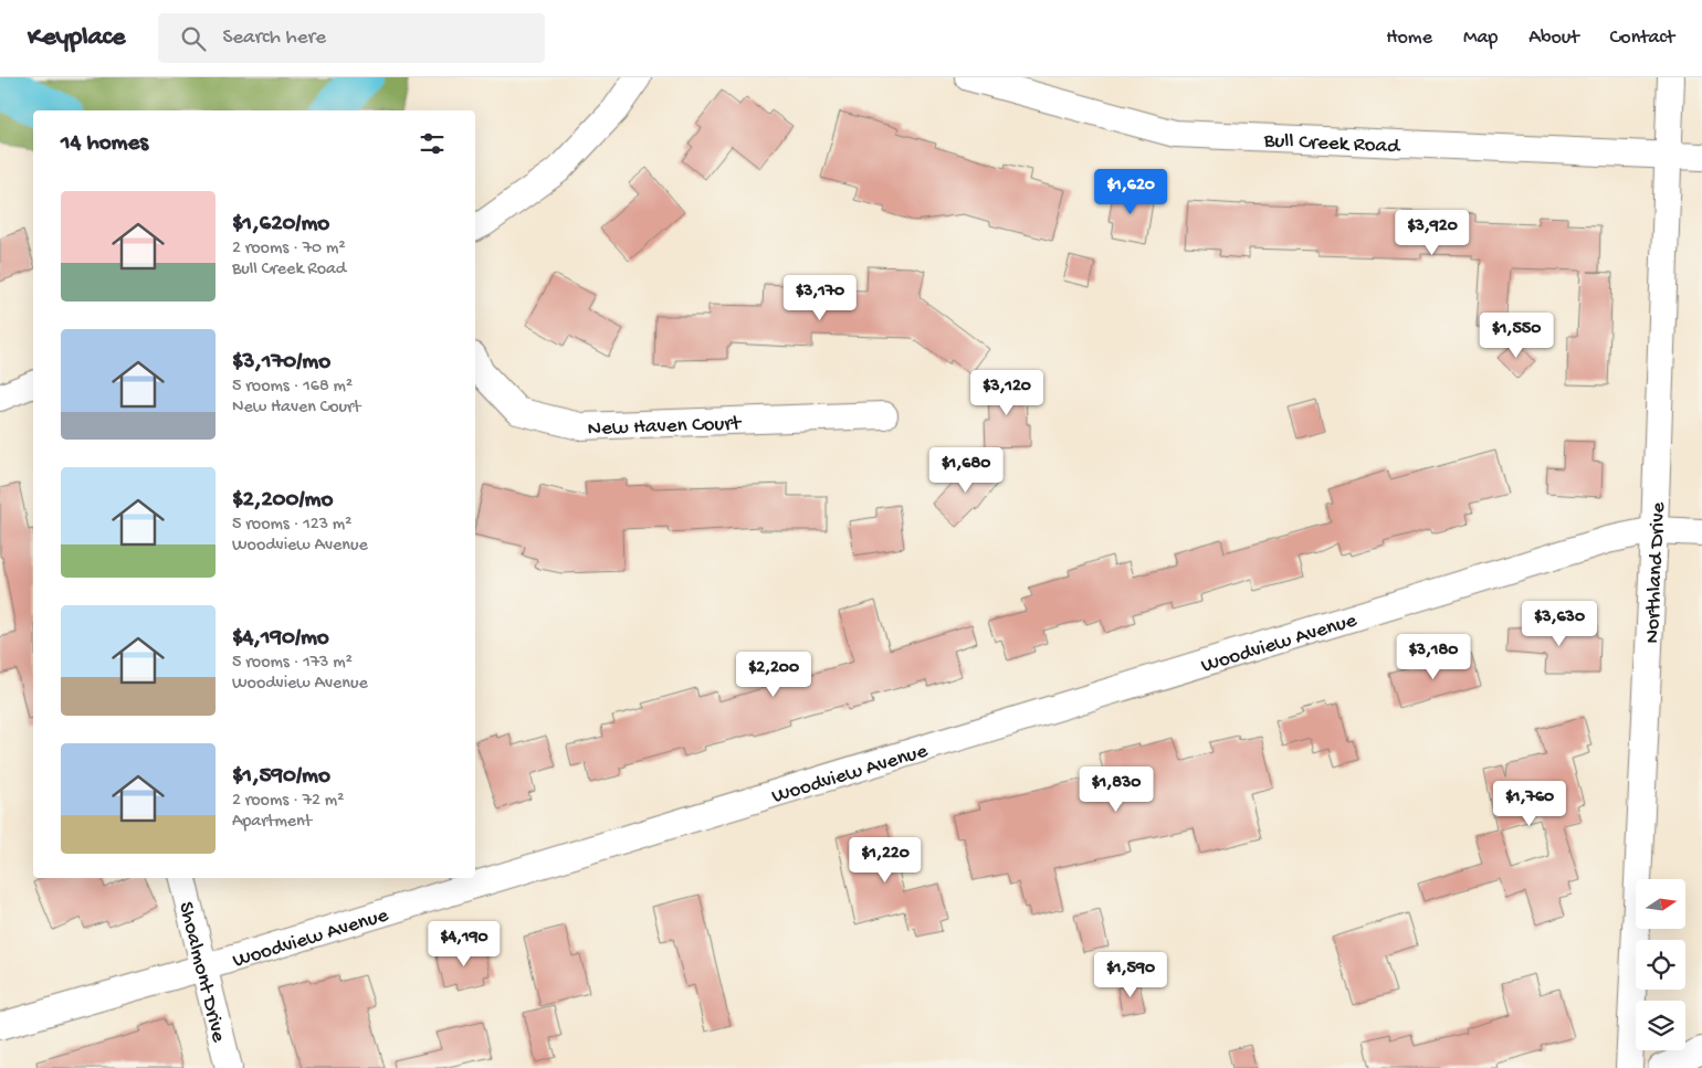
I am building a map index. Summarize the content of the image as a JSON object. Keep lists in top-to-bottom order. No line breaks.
{"streets":{"street":["Bull Creek Road","New Haven Court","Northland Drive","Woodview Avenue","Shoalmont Drive"]},"crossings":[["Bull Creek Road","Northland Drive"],["Northland Drive","Woodview Avenue"],["Woodview Avenue","Shoalmont Drive"]],"north":"right","page":{"header":"Keyplace","search":"Search here","nav":["Home","Map","About","Contact"],"heading":"14 homes","price":["$1,620","$3,920","$3,170","$1,550","$3,120","$1,680","$3,630","$3,180","$2,200","$1,830","$1,760","$1,220","$4,190","$1,590"],"list":[{"name":"$1,620/mo","note":"2 rooms · 70 m² · Bull Creek Road"},{"name":"$3,170/mo","note":"5 rooms · 168 m² · New Haven Court"},{"name":"$2,200/mo","note":"5 rooms · 123 m² · Woodview Avenue"},{"name":"$4,190/mo","note":"5 rooms · 173 m² · Woodview Avenue"},{"name":"$1,590/mo","note":"2 rooms · 72 m² · Apartment"}]}}
